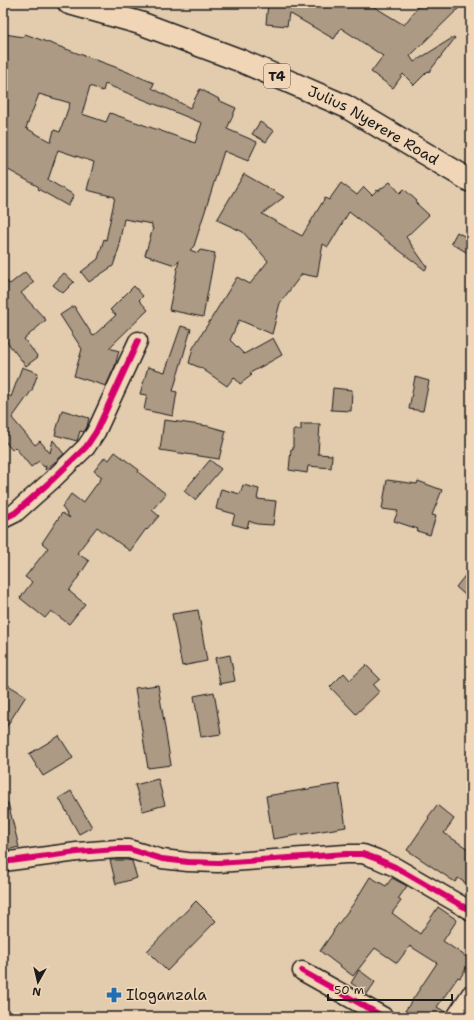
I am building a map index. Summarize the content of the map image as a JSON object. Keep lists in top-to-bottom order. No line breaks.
{"streets":{"highway":["T4","Julius Nyerere Road"]},"places":{"pharmacy":["Iloganzala"]},"scale_bar":"50 m","north":"bottom"}
